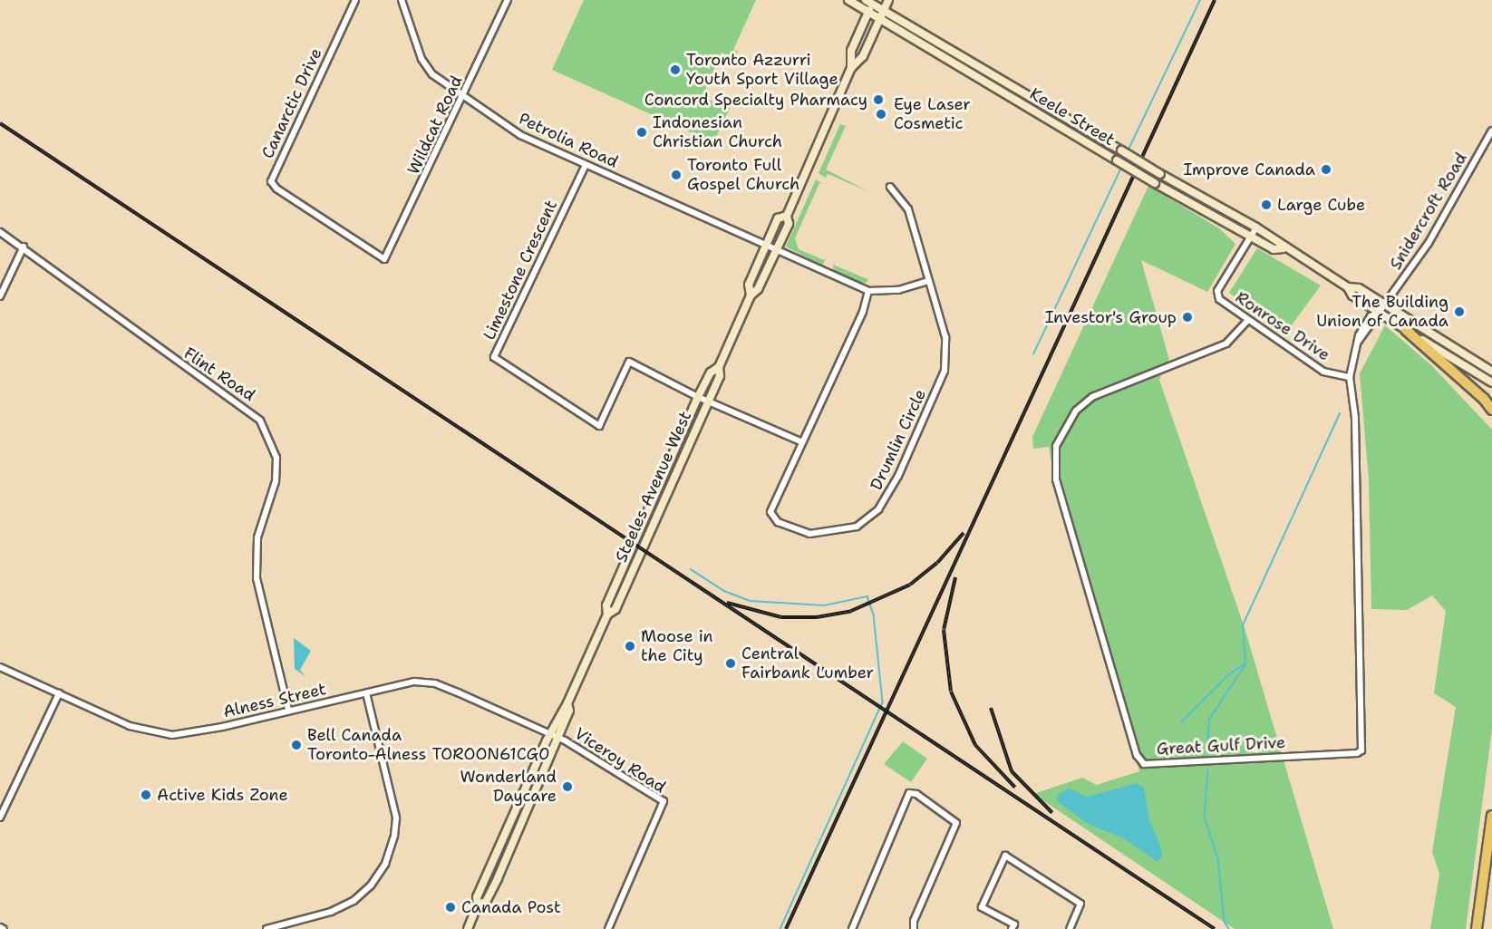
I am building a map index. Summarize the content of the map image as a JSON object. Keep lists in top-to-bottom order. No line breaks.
{"streets":{"main road":["Keele Street","Steeles Avenue West"],"street":["Canarctic Drive","Wildcat Road","Petrolia Road","Snidercroft Road","Limestone Crescent","Ronrose Drive","Flint Road","Drumlin Circle","Alness Street","Great Gulf Drive","Viceroy Road"]},"crossings":[["Canarctic Drive","Wildcat Road"],["Keele Street","Snidercroft Road"],["Keele Street","Ronrose Drive"],["Keele Street","Steeles Avenue West"],["Keele Street","Great Gulf Drive"],["Wildcat Road","Petrolia Road"],["Petrolia Road","Limestone Crescent"],["Petrolia Road","Drumlin Circle"],["Petrolia Road","Steeles Avenue West"],["Snidercroft Road","Great Gulf Drive"],["Limestone Crescent","Steeles Avenue West"],["Ronrose Drive","Great Gulf Drive"],["Flint Road","Alness Street"],["Steeles Avenue West","Alness Street"],["Steeles Avenue West","Viceroy Road"],["Alness Street","Viceroy Road"]],"places":["Toronto Azzurri Youth Sport Village","Concord Specialty Pharmacy","Eye Laser Cosmetic","Indonesian Christian Church","Improve Canada","Toronto Full Gospel Church","Large Cube","The Building Union of Canada","Investor's Group","Moose in the City","Central Fairbank Lumber","Bell Canada Toronto-Alness TOROON61CG0","Wonderland Daycare","Active Kids Zone","Canada Post"]}
